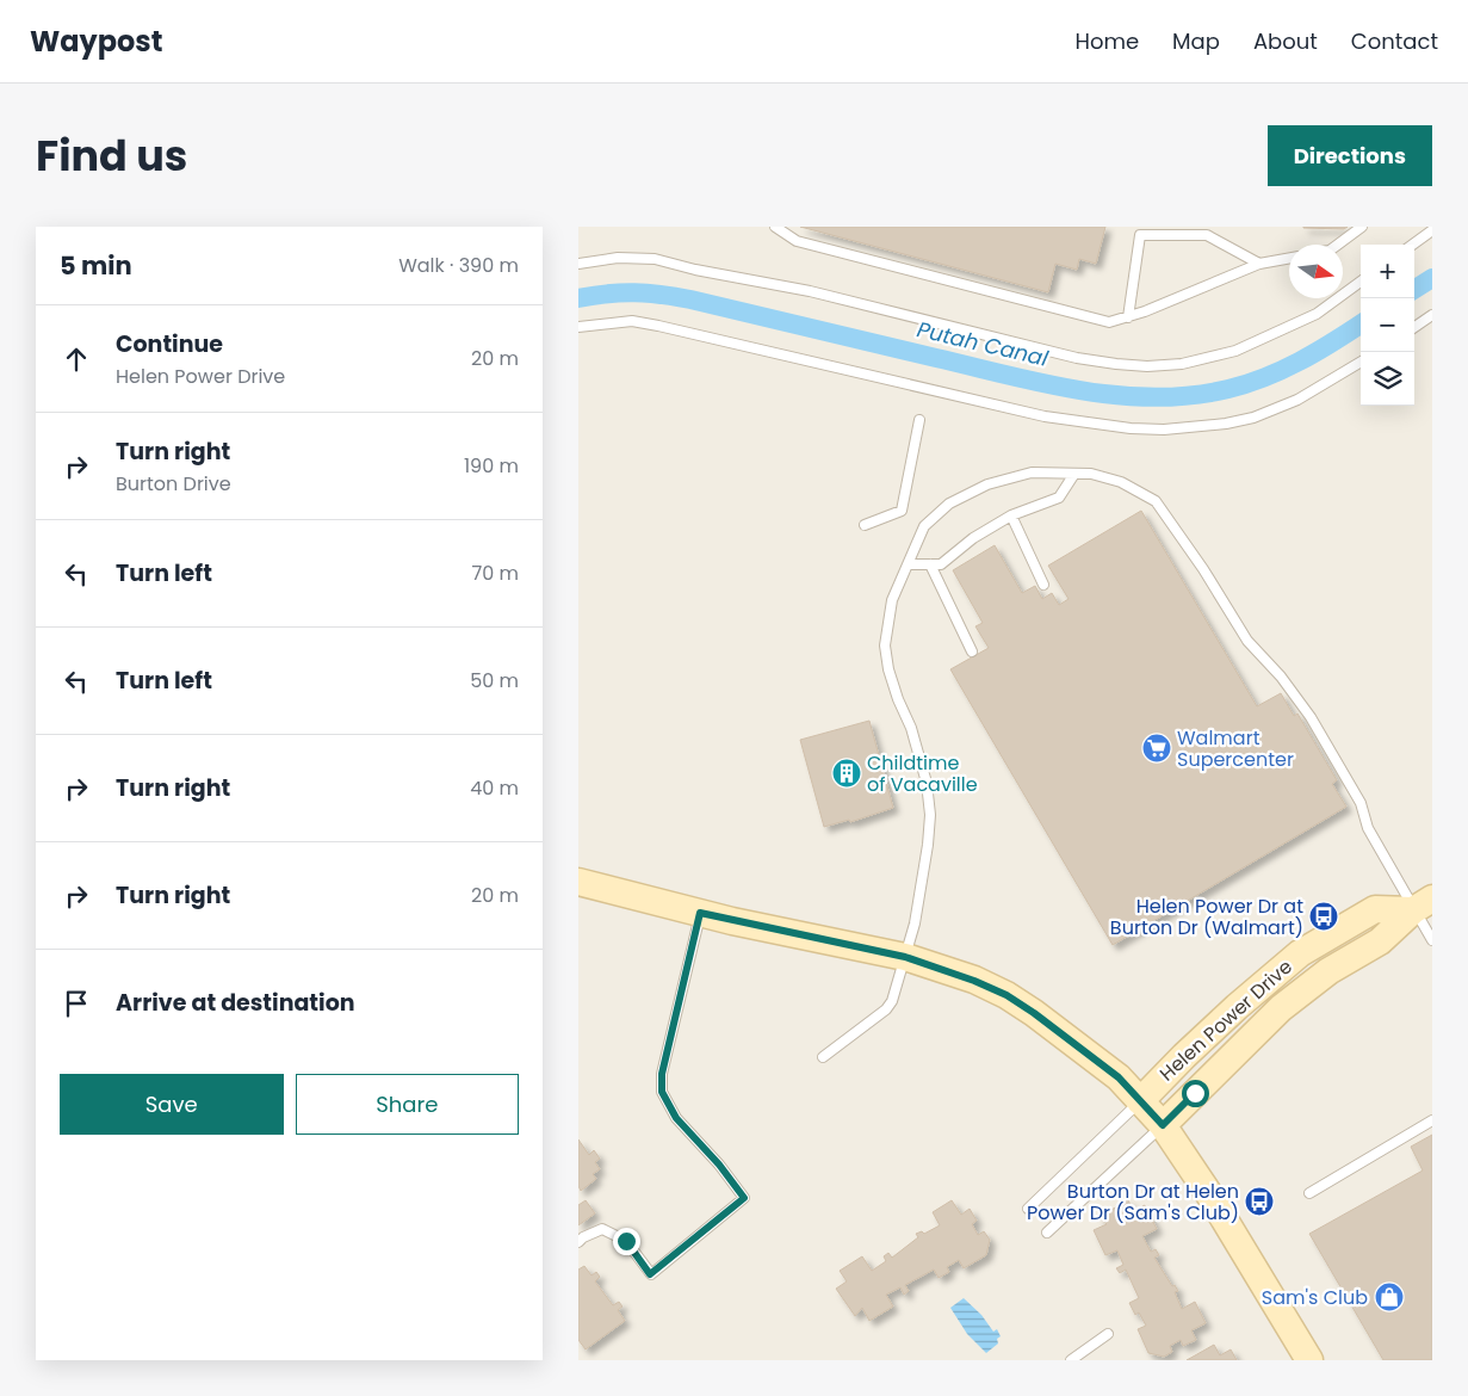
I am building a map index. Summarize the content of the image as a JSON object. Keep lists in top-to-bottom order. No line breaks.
{"streets":{"street":["Helen Power Drive"]},"water":["Putah Canal"],"places":{"supermarket":["Walmart Supercenter"],"building":["Childtime of Vacaville"],"bus stop":["Helen Power Dr at Burton Dr (Walmart)","Burton Dr at Helen Power Dr (Sam's Club)"],"shop":["Sam's Club"]},"north":"right","page":{"header":"Waypost","nav":["Home","Map","About","Contact"],"title":"Find us","buttons":["Directions",["Save","Share"]],"heading":["5 min","Walk · 390 m"],"map_buttons":["+","−"],"list":[["Continue","Helen Power Drive","20 m"],["Turn right","Burton Drive","190 m"],["Turn left","70 m"],["Turn left","50 m"],["Turn right","40 m"],["Turn right","20 m"],"Arrive at destination"]}}
